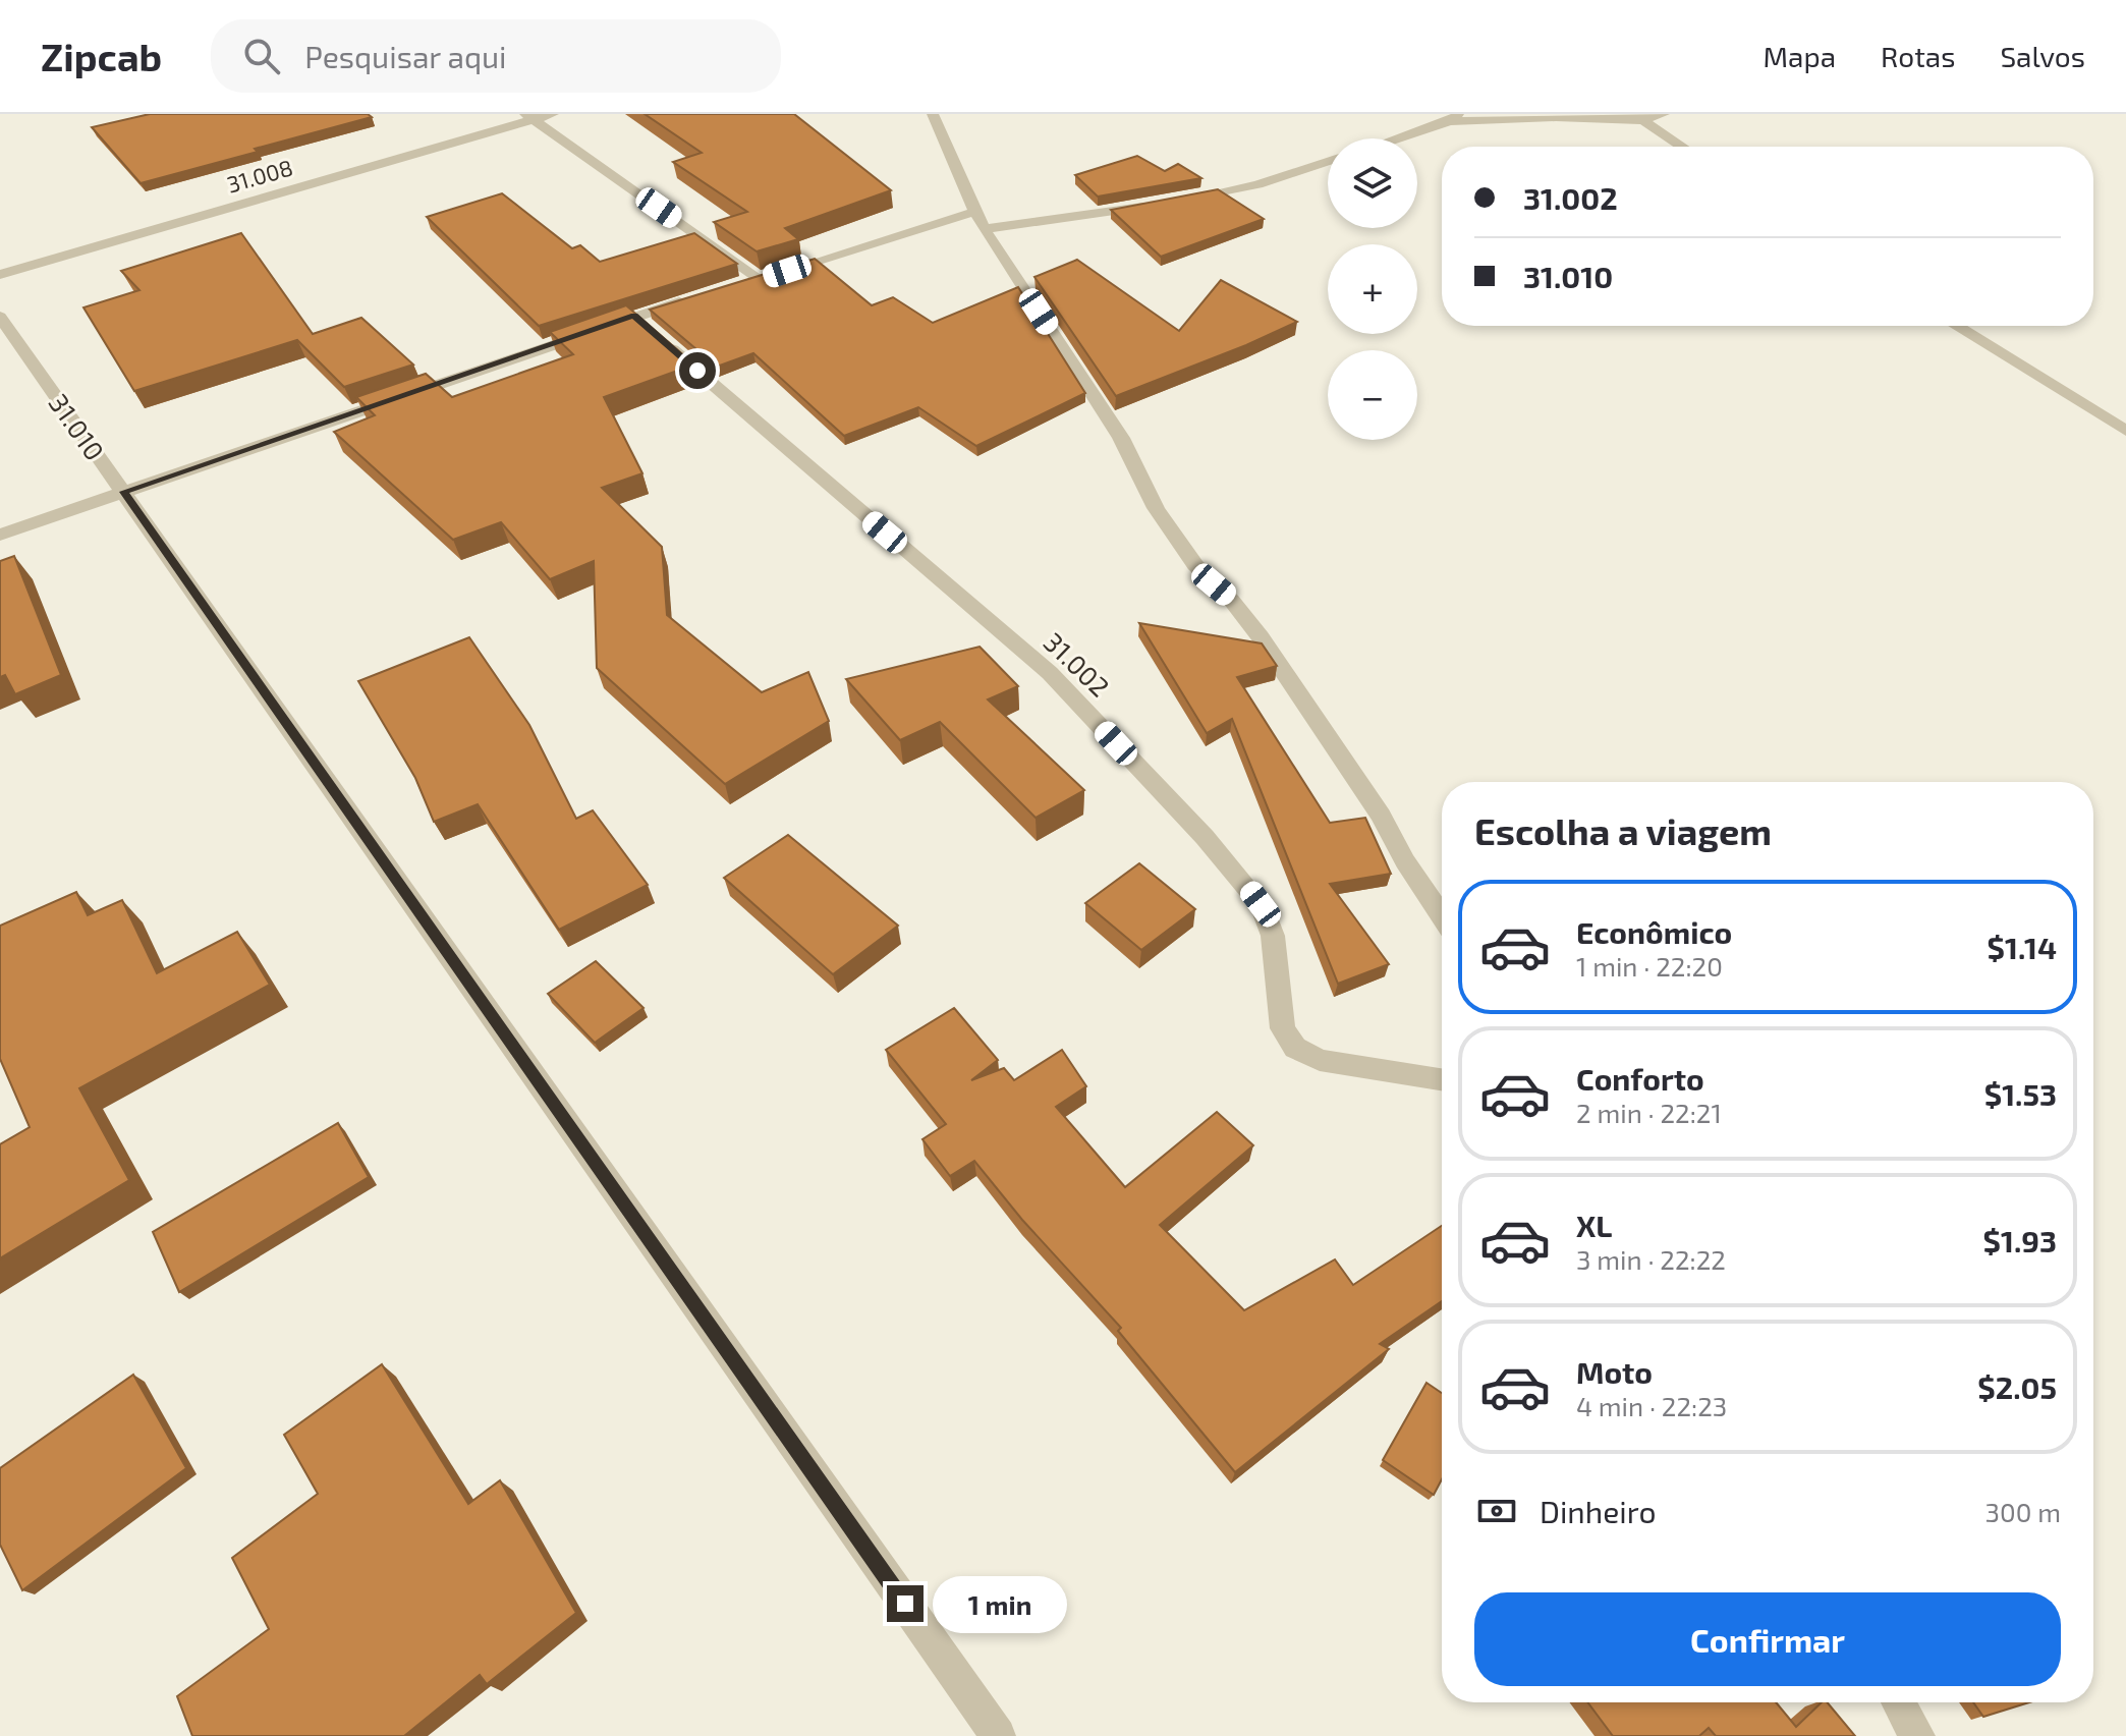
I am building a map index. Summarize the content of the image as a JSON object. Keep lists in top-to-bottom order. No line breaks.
{"streets":{"street":["31.008","31.010","31.002"]},"page":{"header":"Zipcab","search":"Pesquisar aqui","nav":["Mapa","Rotas","Salvos"],"map_buttons":["+","−"],"banner":["31.002","31.010"],"heading":"Escolha a viagem","list":[{"name":"Econômico","note":"1 min · 22:20","value":"$1.14"},{"name":"Conforto","note":"2 min · 22:21","value":"$1.53"},{"name":"XL","note":"3 min · 22:22","value":"$1.93"},{"name":"Moto","note":"4 min · 22:23","value":"$2.05"}],"pay":["Dinheiro","300 m"],"bubble":"1 min","buttons":"Confirmar"}}
